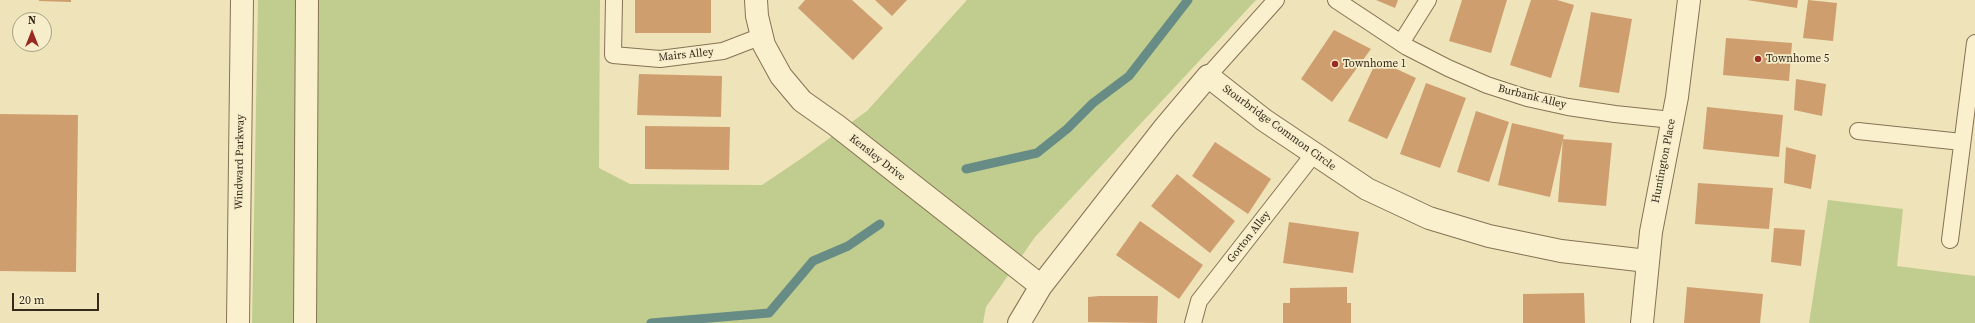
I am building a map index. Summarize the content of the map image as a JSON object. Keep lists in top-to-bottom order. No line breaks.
{"streets":{"street":["Stourbridge Common Circle","Kensley Drive","Huntington Place","Windward Parkway"],"lane":["Mairs Alley","Burbank Alley","Gorton Alley"]},"crossings":[["Mairs Alley","Kensley Drive"],["Burbank Alley","Huntington Place"],["Stourbridge Common Circle","Huntington Place"],["Stourbridge Common Circle","Gorton Alley"]],"places":["Townhome 5","Townhome 1"],"scale_bar":"20 m","north":"top"}
